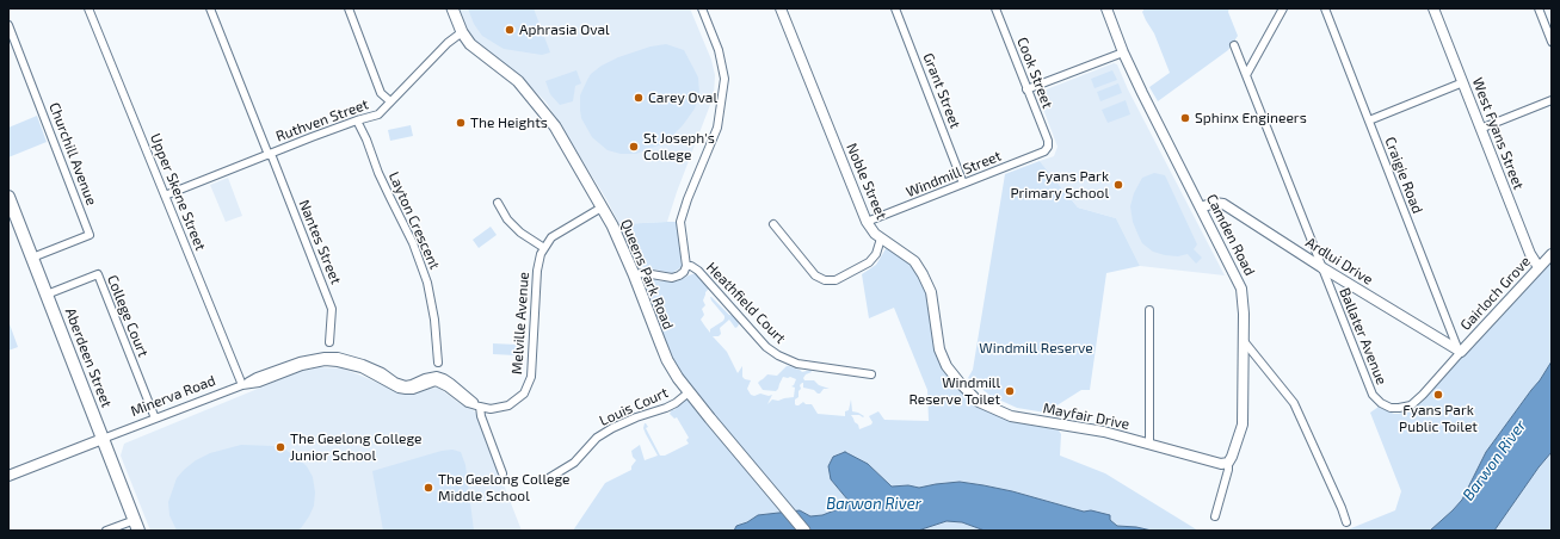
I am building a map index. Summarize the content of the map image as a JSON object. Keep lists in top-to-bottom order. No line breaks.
{"streets":{"main road":["Queens Park Road","Aberdeen Street"],"street":["Cook Street","Grant Street","Ruthven Street","West Fyans Street","Churchill Avenue","Windmill Street","Craigie Road","Noble Street","Upper Skene Street","Layton Crescent","Camden Road","Nantes Street","Ardlui Drive","Gairloch Grove","Heathfield Court","College Court","Melville Avenue","Ballater Avenue","Minerva Road","Louis Court","Mayfair Drive"]},"crossings":[["Cook Street","Windmill Street"],["Grant Street","Windmill Street"],["Ruthven Street","Upper Skene Street"],["Ruthven Street","Layton Crescent"],["Ruthven Street","Nantes Street"],["Ruthven Street","Queens Park Road"],["West Fyans Street","Gairloch Grove"],["Churchill Avenue","Aberdeen Street"],["Windmill Street","Noble Street"],["Craigie Road","Ardlui Drive"],["Craigie Road","Gairloch Grove"],["Craigie Road","Ballater Avenue"],["Noble Street","Mayfair Drive"],["Upper Skene Street","Minerva Road"],["Camden Road","Ardlui Drive"],["Camden Road","Mayfair Drive"],["Ardlui Drive","Gairloch Grove"],["Ardlui Drive","Ballater Avenue"],["Queens Park Road","Melville Avenue"],["Queens Park Road","Louis Court"],["Gairloch Grove","Ballater Avenue"],["College Court","Aberdeen Street"],["College Court","Minerva Road"],["Melville Avenue","Minerva Road"],["Aberdeen Street","Minerva Road"]],"water":["Barwon River"],"parks":["Windmill Reserve"],"places":["Aphrasia Oval","Carey Oval","Sphinx Engineers","The Heights","St Joseph's College","Fyans Park Primary School","Windmill Reserve Toilet","Fyans Park Public Toilet","The Geelong College Junior School","The Geelong College Middle School"]}
